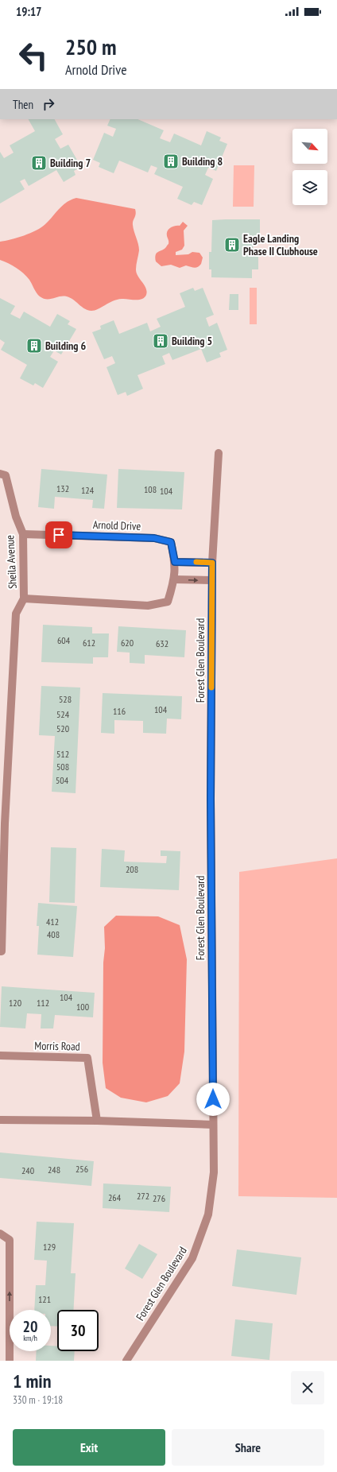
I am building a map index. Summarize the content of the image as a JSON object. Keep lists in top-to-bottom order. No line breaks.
{"streets":{"street":["Arnold Drive","Sheila Avenue","Forest Glen Boulevard","Morris Road"]},"crossings":[["Arnold Drive","Sheila Avenue"]],"places":{"building":["Building 8","Building 7","Eagle Landing Phase II Clubhouse","Building 5","Building 6"]},"house_numbers":["132","108","124","104","604","612","620","632","528","104","116","524","520","512","508","504","208","412","408","104","120","112","100","256","248","240","272","264","276","129","121"],"north":"bottom right","page":{"status":"19:17","turn":["250 m","Arnold Drive"],"then":"Then","speed":"20 km/h","limit":"30","heading":["1 min","330 m · 19:18"],"buttons":["Exit","Share"]}}
